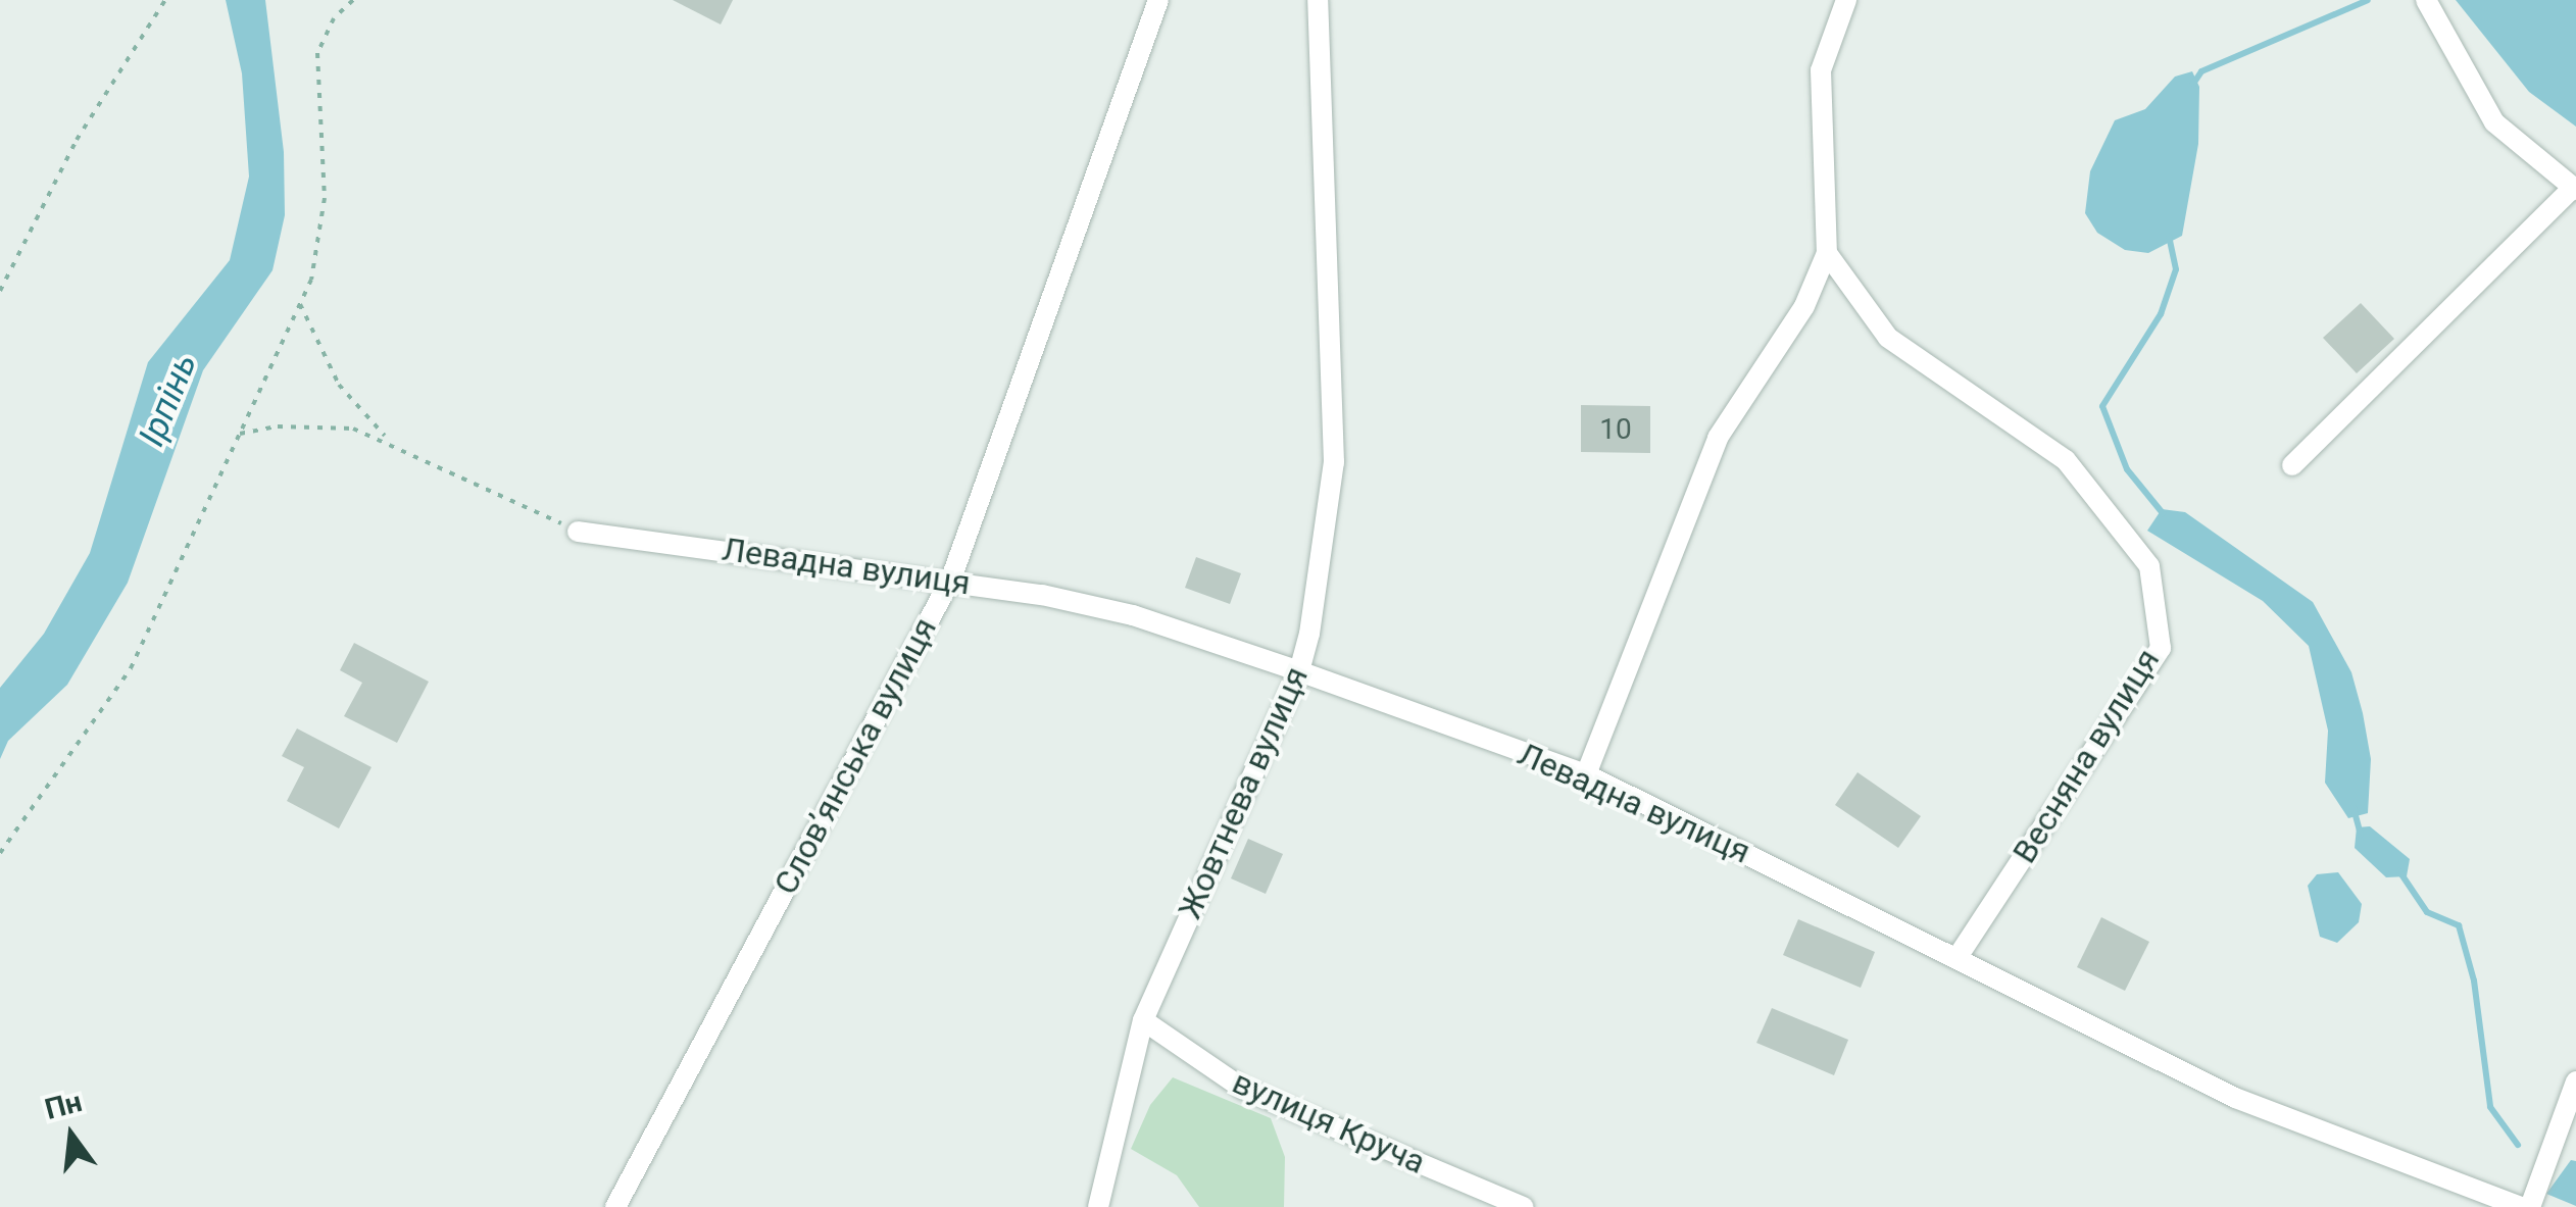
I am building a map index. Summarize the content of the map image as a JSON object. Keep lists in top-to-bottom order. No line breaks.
{"streets":{"street":["Левадна вулиця","Словʼянська вулиця","Весняна вулиця","Жовтнева вулиця","вулиця Круча"]},"crossings":[["Левадна вулиця","Словʼянська вулиця"],["Левадна вулиця","Весняна вулиця"],["Левадна вулиця","Жовтнева вулиця"],["Жовтнева вулиця","вулиця Круча"]],"water":["Ірпінь"],"house_numbers":["10"],"north":"top"}
